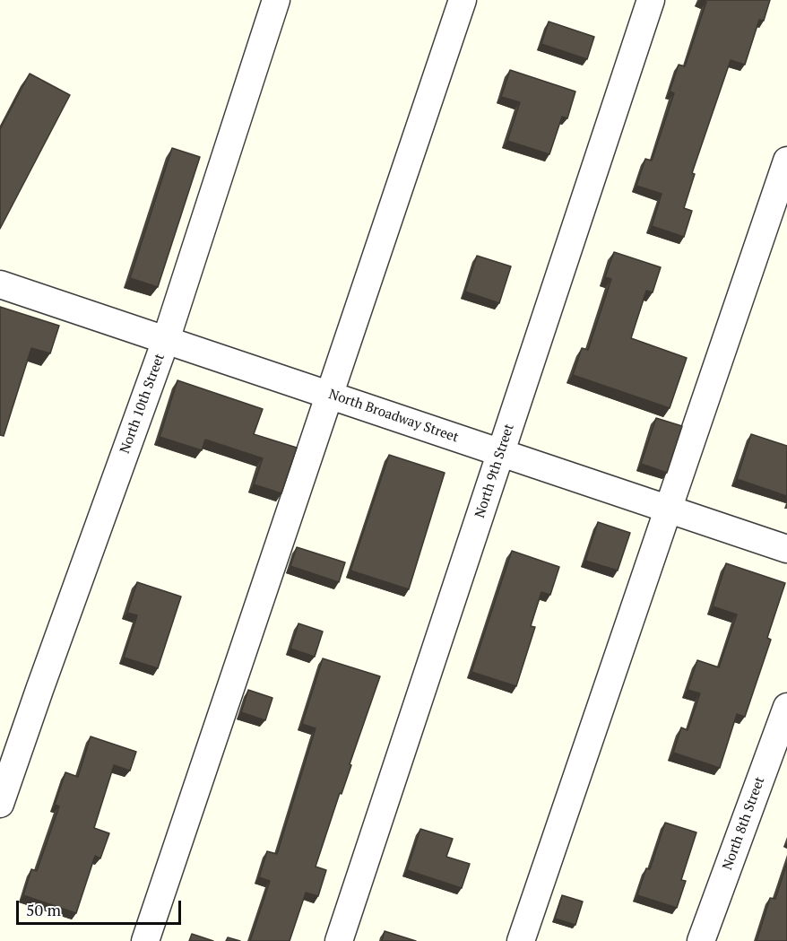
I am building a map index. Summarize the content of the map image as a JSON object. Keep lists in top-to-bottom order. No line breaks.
{"streets":{"street":["North 10th Street","North Broadway Street","North 9th Street","North 8th Street"]},"crossings":[["North 10th Street","North Broadway Street"],["North Broadway Street","North 9th Street"]],"scale_bar":"50 m"}
